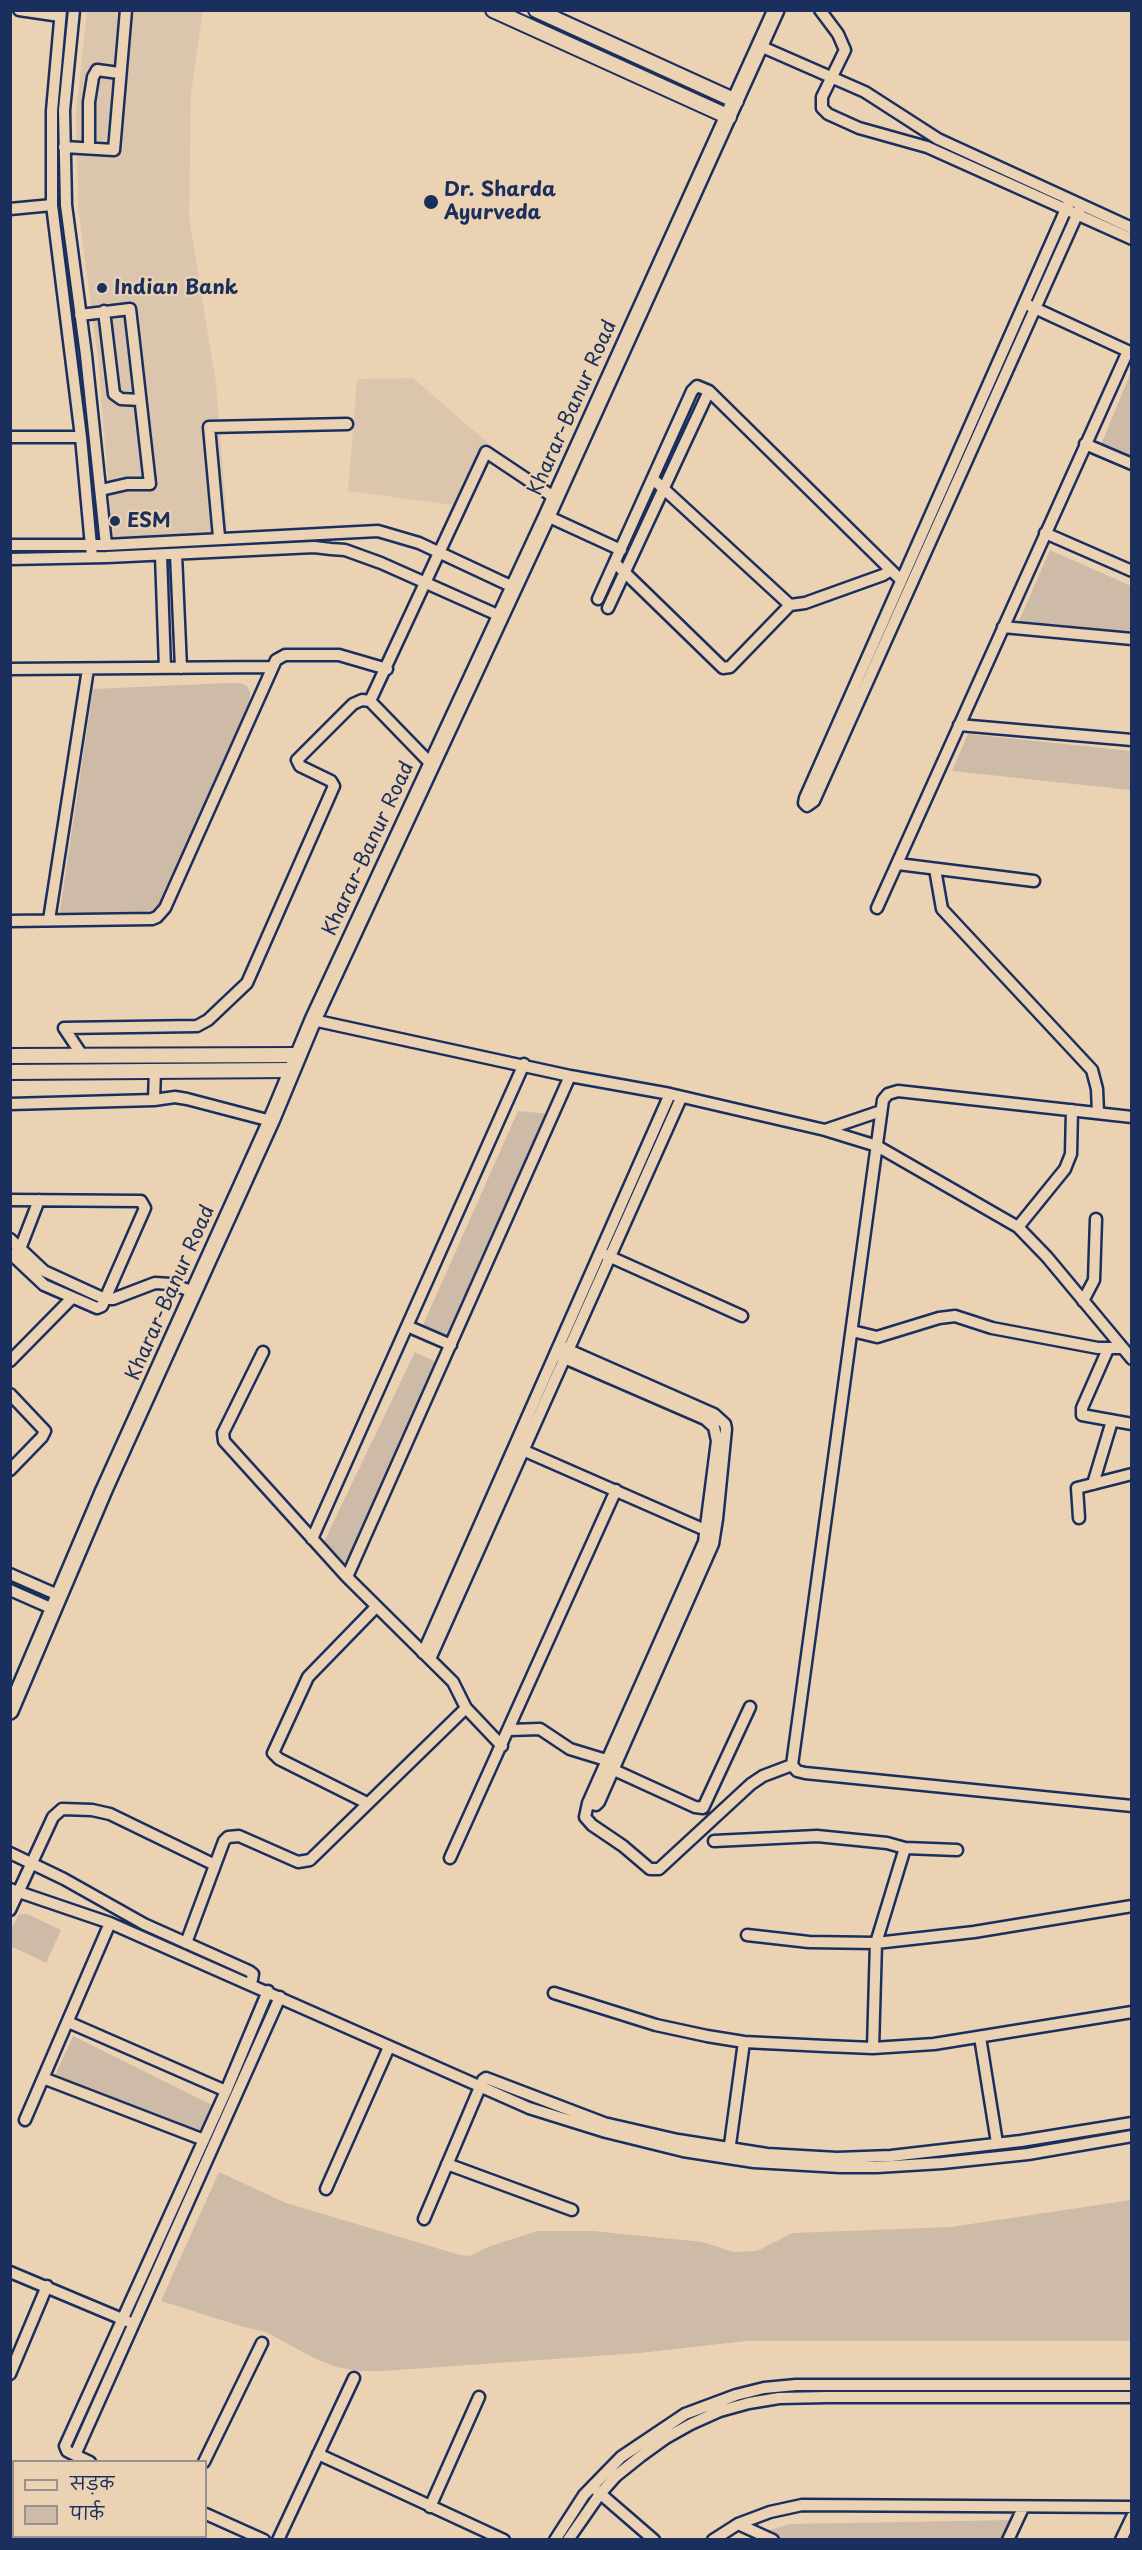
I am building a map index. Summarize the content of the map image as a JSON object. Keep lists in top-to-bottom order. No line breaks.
{"streets":{"highway":["Kharar-Banur Road"]},"places":["Dr. Sharda Ayurveda","Indian Bank","ESM"],"legend":["सड़क","पार्क"]}
